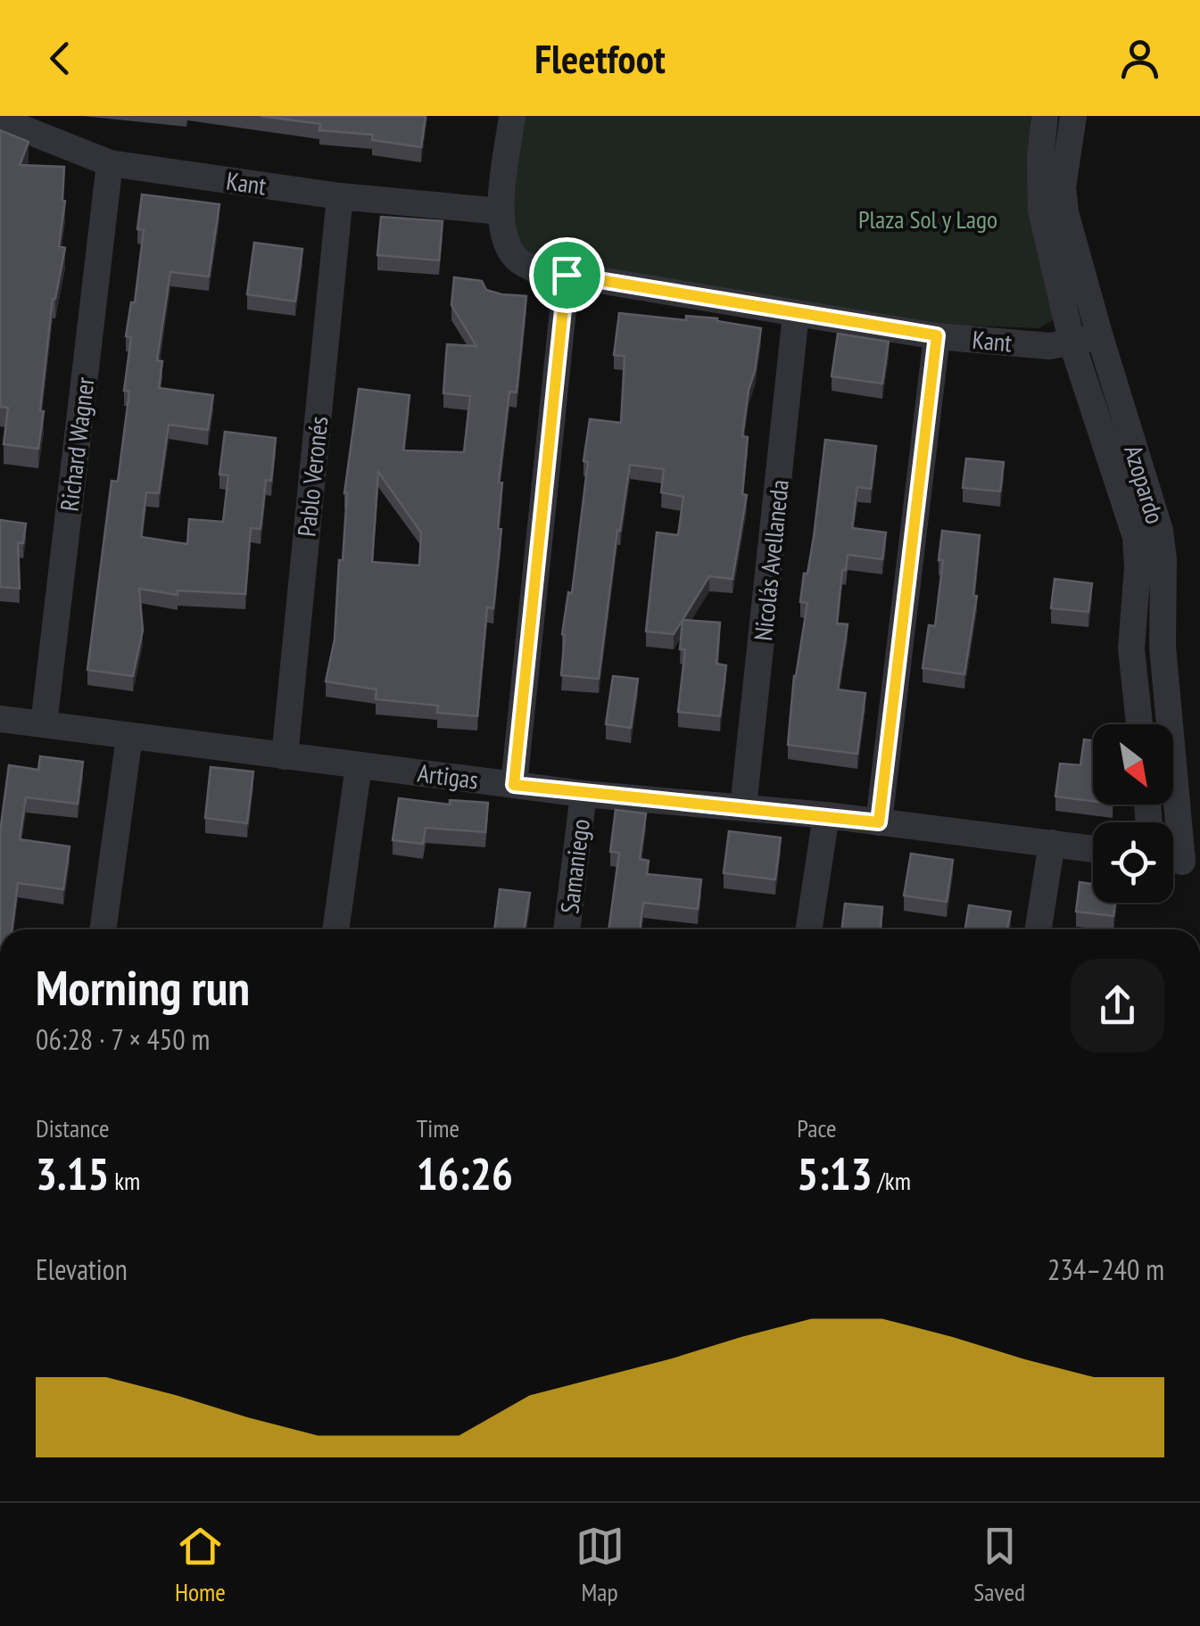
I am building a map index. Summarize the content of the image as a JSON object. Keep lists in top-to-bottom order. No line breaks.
{"streets":{"street":["Kant","Richard Wagner","Pablo Veronés","Azopardo","Nicolás Avellaneda","Artigas","Samaniego"]},"crossings":[["Kant","Richard Wagner"],["Kant","Pablo Veronés"],["Kant","Azopardo"],["Kant","Nicolás Avellaneda"],["Richard Wagner","Artigas"],["Pablo Veronés","Artigas"],["Nicolás Avellaneda","Artigas"],["Artigas","Samaniego"]],"parks":["Plaza Sol y Lago"],"north":"bottom right","page":{"header":"Fleetfoot","heading":["Morning run","06:28 · 7 × 450 m"],"stats":[["Distance","3.15 km"],["Time","16:26"],["Pace","5:13 /km"]],"chart":["Elevation","234–240 m"],"tabs":["Home","Map","Saved"]}}
